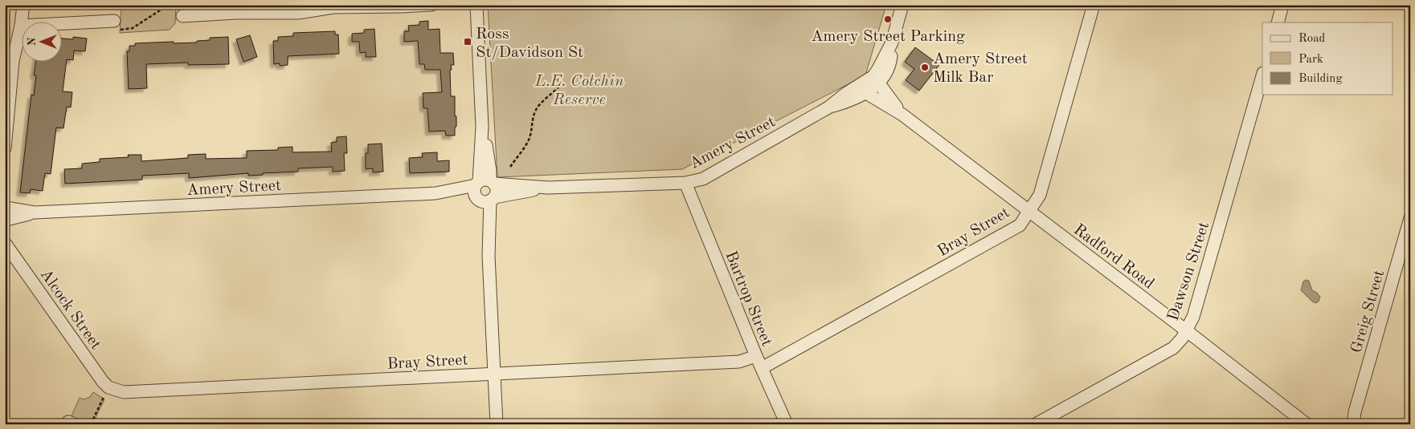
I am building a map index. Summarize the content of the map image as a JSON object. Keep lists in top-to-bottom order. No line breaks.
{"streets":{"street":["Amery Street","Bray Street","Radford Road","Dawson Street","Bartrop Street","Alcock Street","Greig Street"]},"crossings":[["Amery Street","Radford Road"],["Amery Street","Bartrop Street"],["Bray Street","Radford Road"],["Bray Street","Bartrop Street"],["Bray Street","Alcock Street"],["Radford Road","Dawson Street"]],"parks":["L.E. Cotchin Reserve"],"places":{"other":["Amery Street Parking","Amery Street Milk Bar"],"transit":["Ross St/Davidson St"]},"legend":["Road","Park","Building"],"north":"left"}
